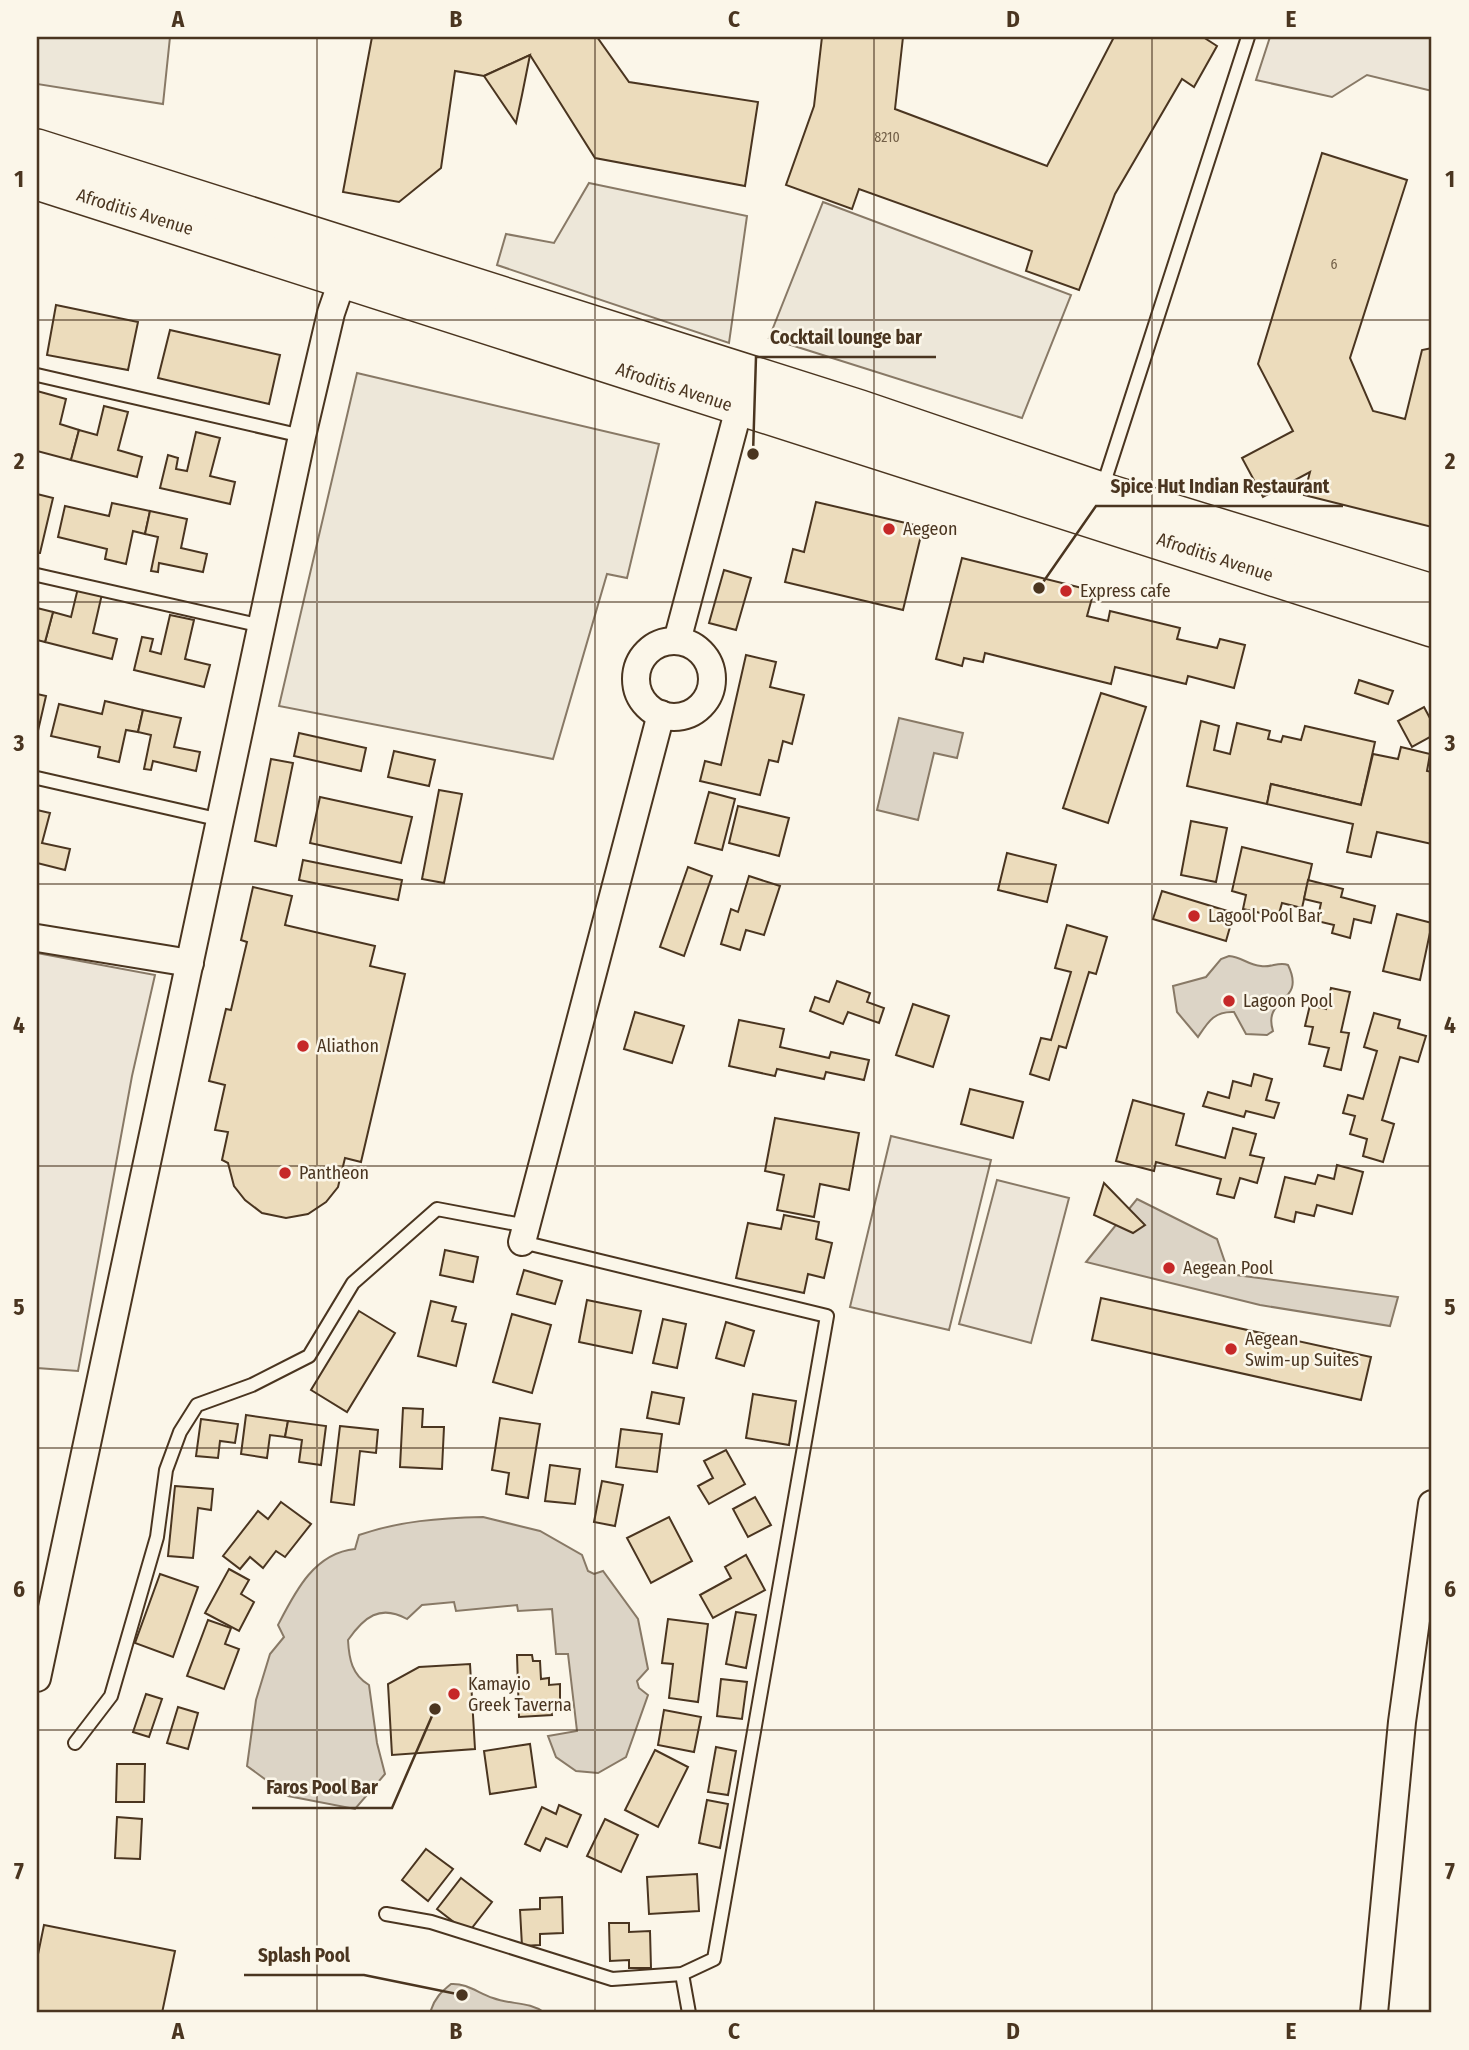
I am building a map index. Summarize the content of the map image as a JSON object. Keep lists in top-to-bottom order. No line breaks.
{"streets":{"main road":["Afroditis Avenue"]},"places":["Cocktail lounge bar","Aegeon","Spice Hut Indian Restaurant","Express cafe","Lagool Pool Bar","Lagoon Pool","Aliathon","Pantheon","Aegean Pool","Aegean Swim-up Suites","Kamayio Greek Taverna","Faros Pool Bar","Splash Pool"],"house_numbers":["8210","6"],"grid":{"columns":["A","B","C","D","E"],"rows":["1","2","3","4","5","6","7"]}}
